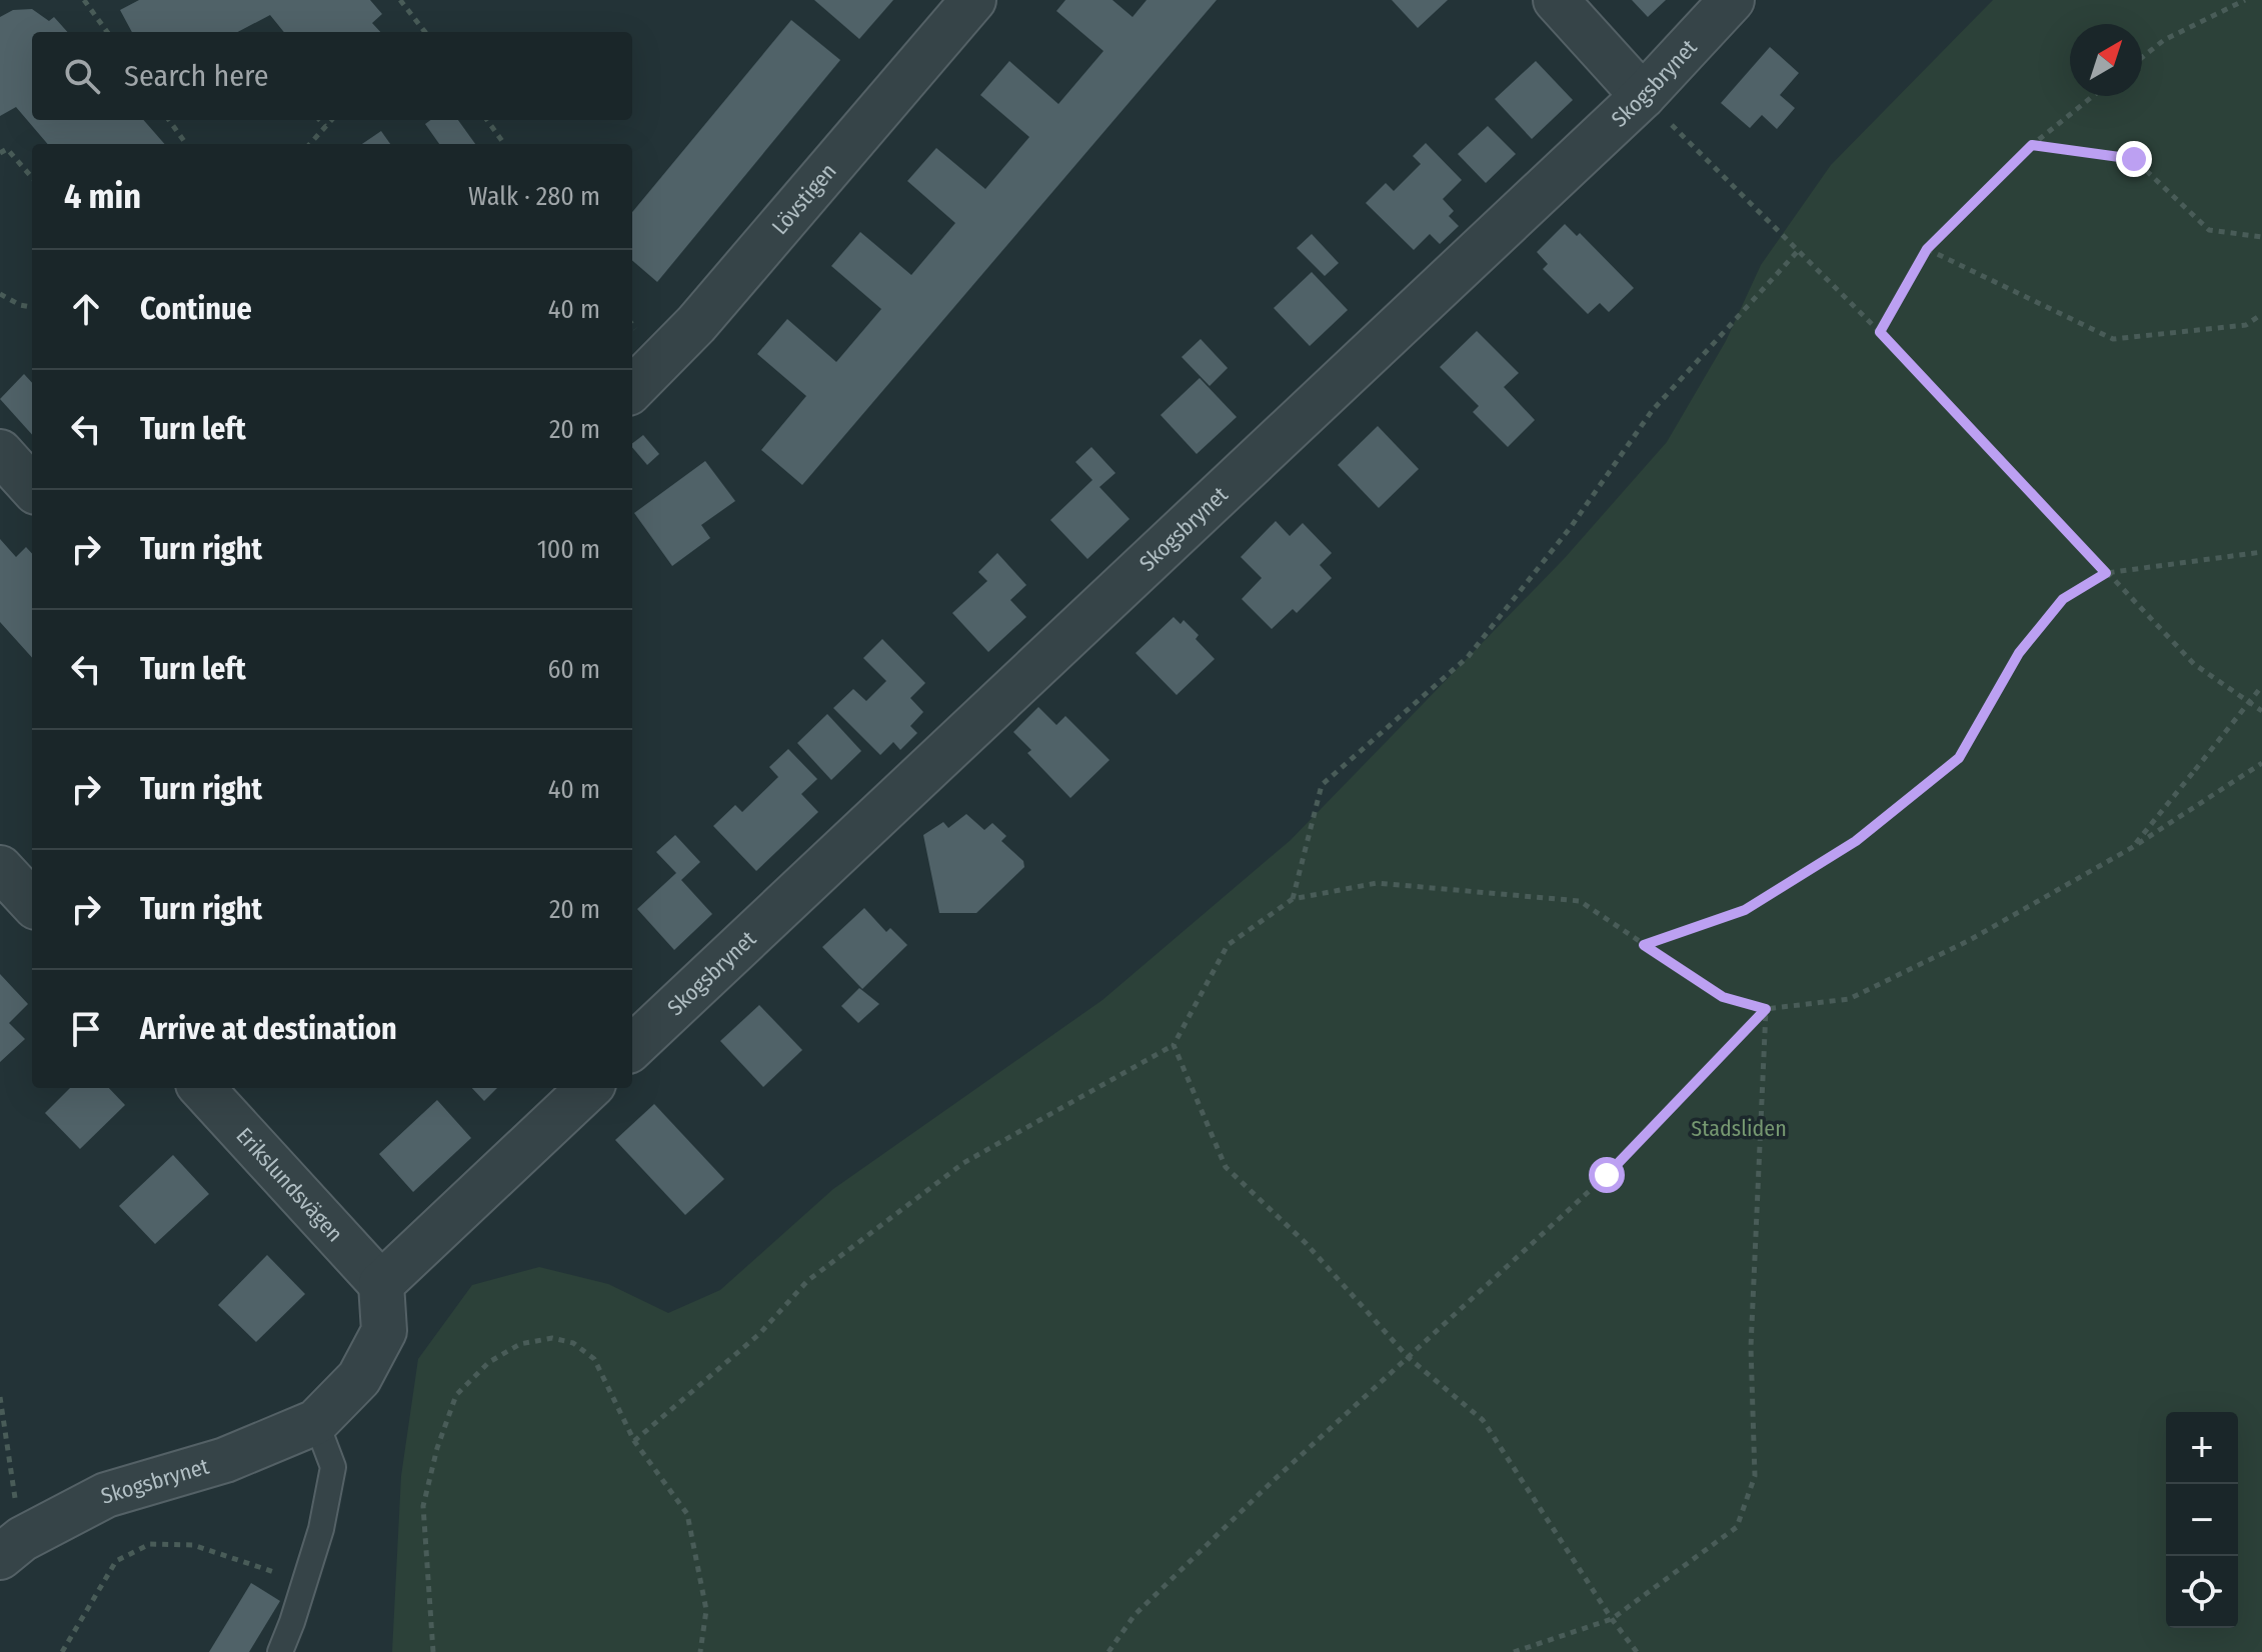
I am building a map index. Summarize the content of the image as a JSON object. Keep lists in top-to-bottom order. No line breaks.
{"streets":{"street":["Skogsbrynet","Lövstigen","Erikslundsvägen"]},"crossings":[["Skogsbrynet","Erikslundsvägen"]],"parks":["Stadsliden"],"north":"top right","page":{"search":"Search here","heading":["4 min","Walk · 280 m"],"list":[["Continue","40 m"],["Turn left","20 m"],["Turn right","100 m"],["Turn left","60 m"],["Turn right","40 m"],["Turn right","20 m"],"Arrive at destination"],"map_buttons":["+","−"]}}
